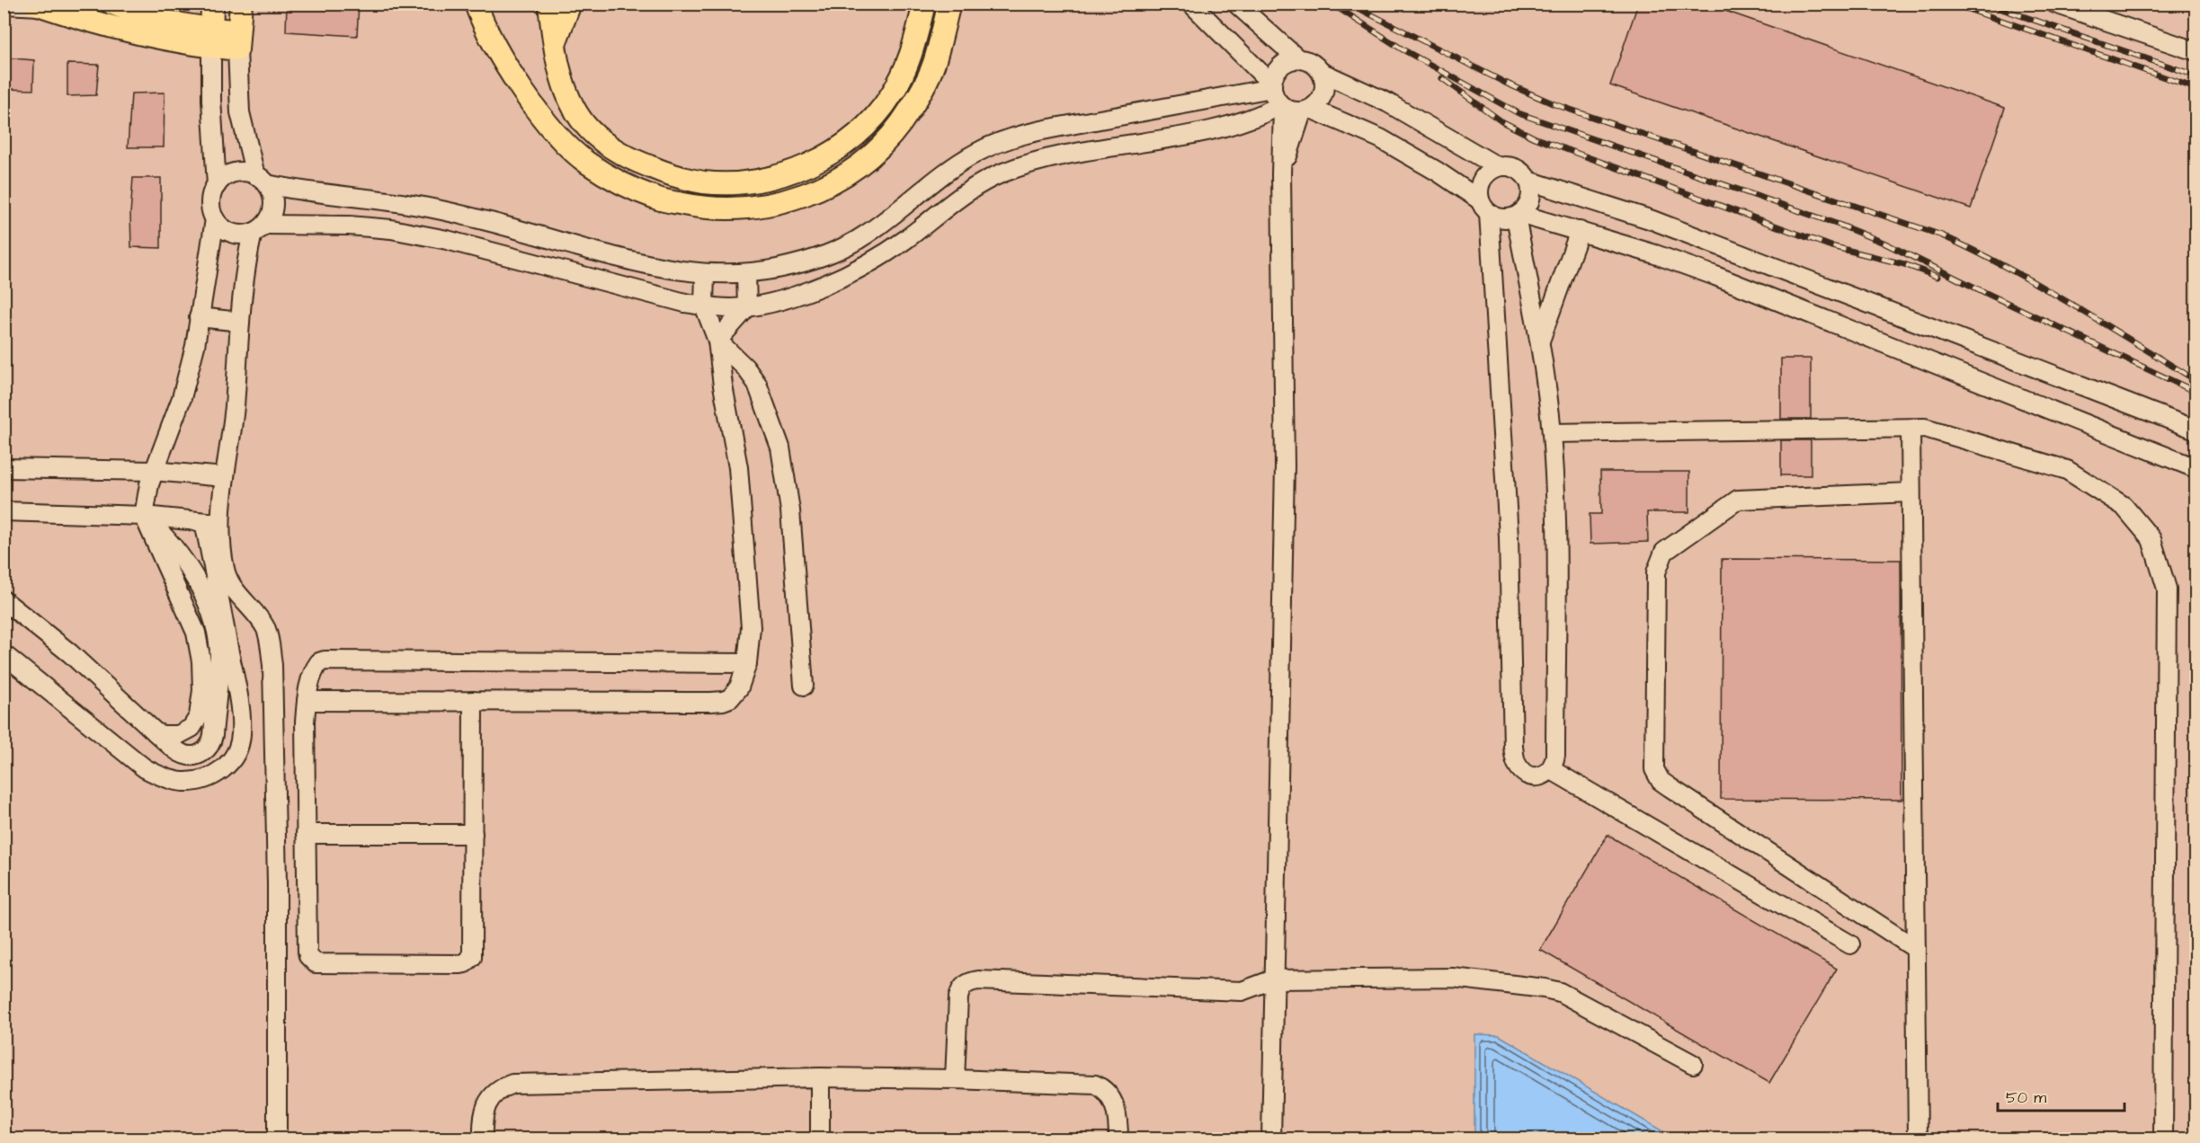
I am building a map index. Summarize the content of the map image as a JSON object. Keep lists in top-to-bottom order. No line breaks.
{"scale_bar":"50 m"}
